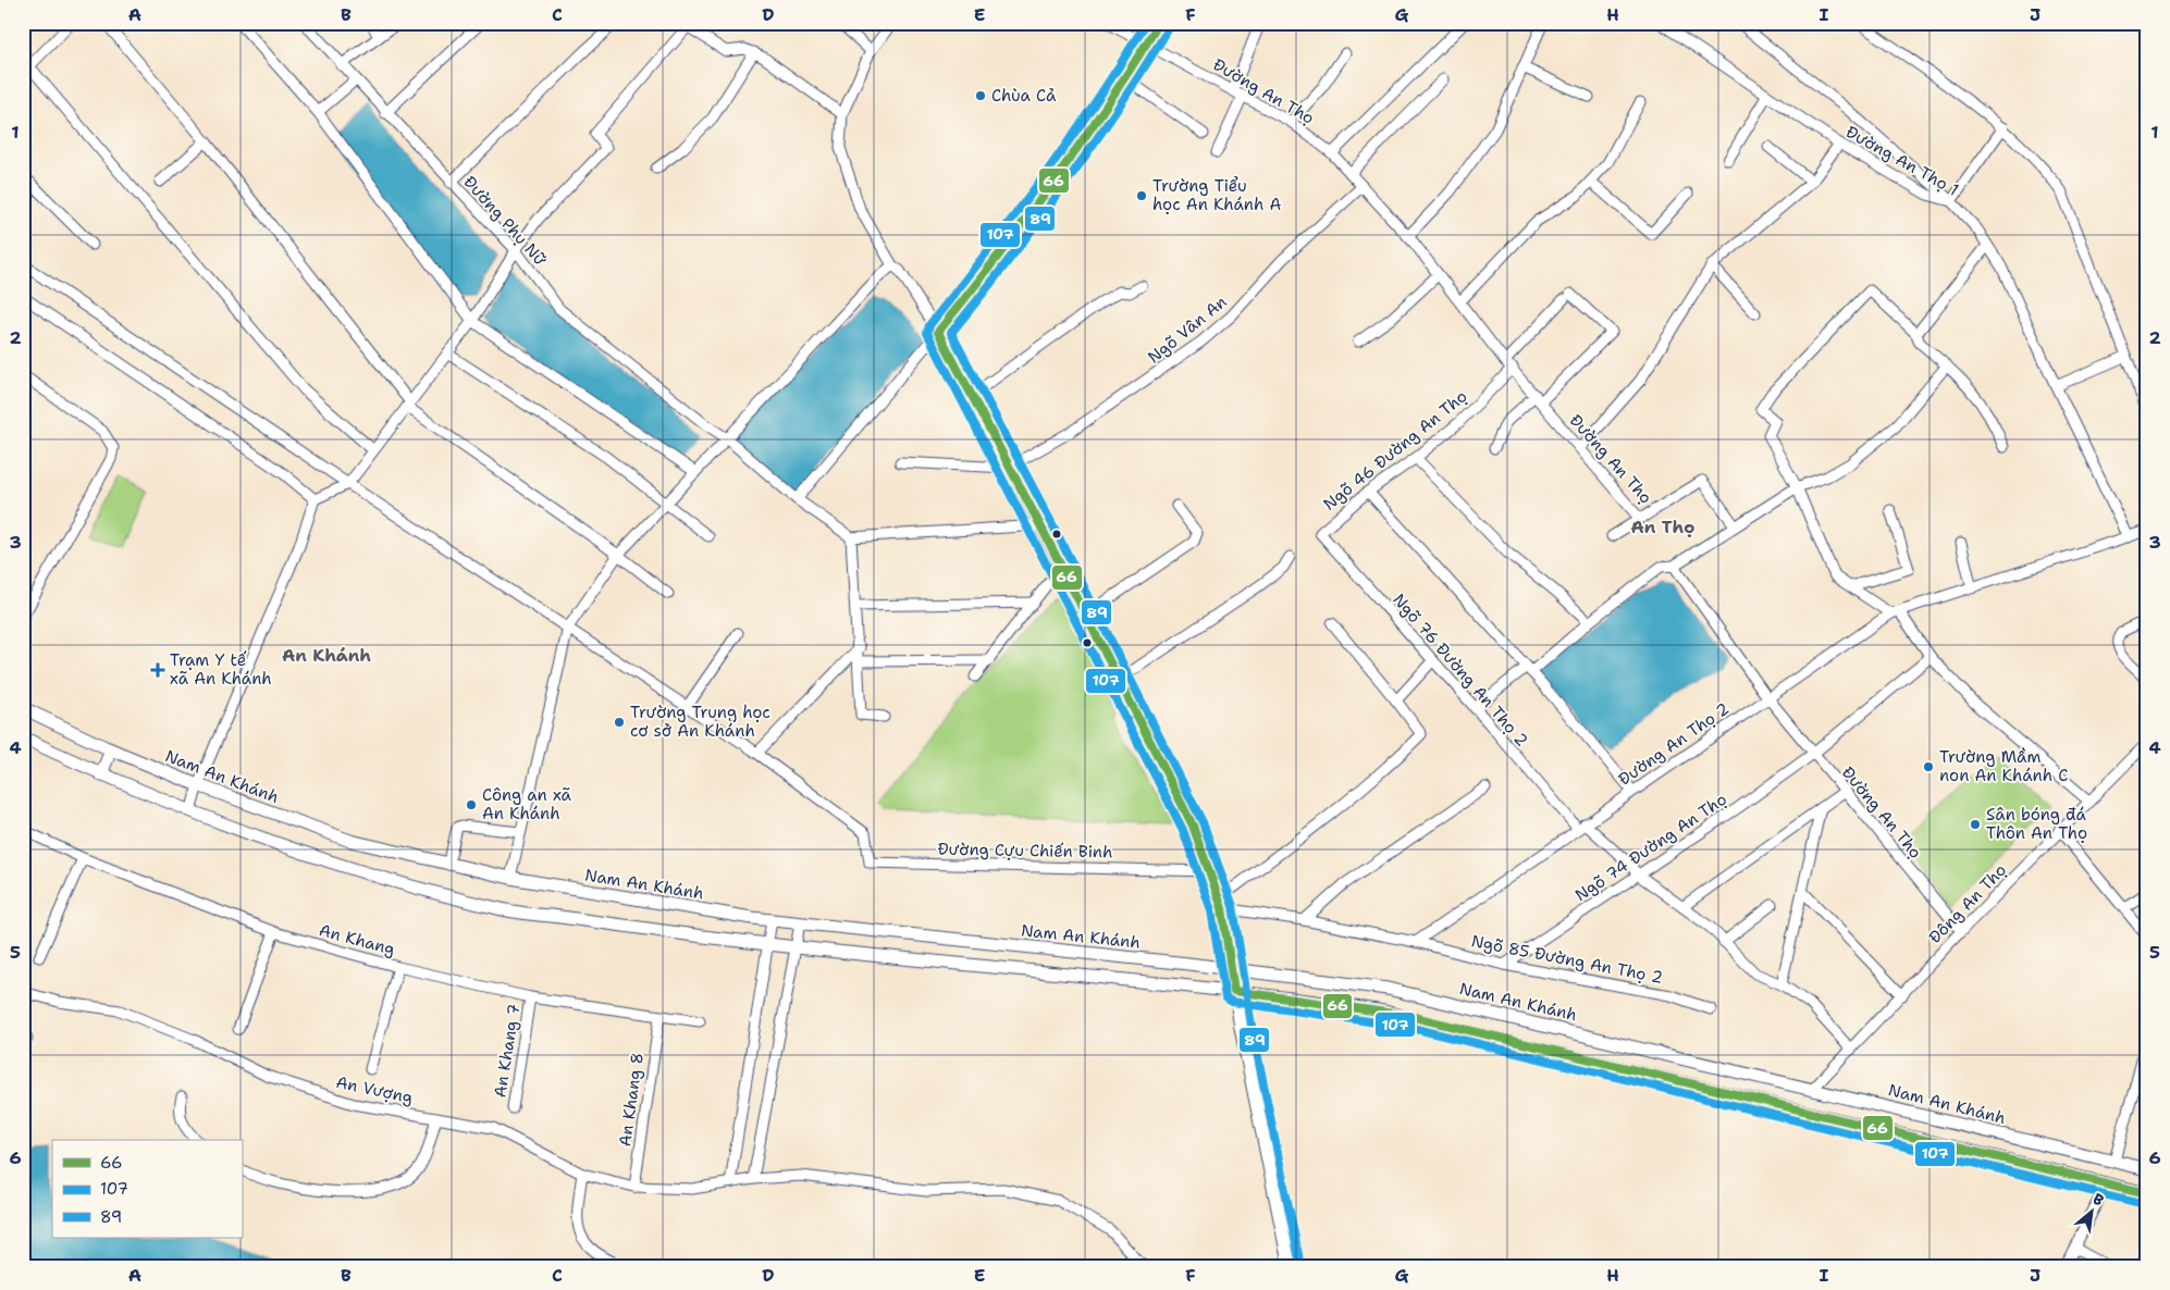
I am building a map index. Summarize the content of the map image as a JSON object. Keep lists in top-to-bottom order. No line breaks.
{"streets":{"street":["Đường An Thọ","Đường An Thọ 1","Đường Phụ Nữ","Ngõ Vân An","Ngõ 46 Đường An Thọ","Ngõ 76 Đường An Thọ 2","Đường An Thọ 2","Nam An Khánh","Ngõ 74 Đường An Thọ","Đường Cựu Chiến Binh","Đông An Thọ","An Khang","Ngõ 85 Đường An Thọ 2","An Khang 7","An Vượng","An Khang 8"]},"crossings":[["Đường An Thọ","Ngõ Vân An"],["Đường An Thọ","Ngõ 46 Đường An Thọ"],["Đường An Thọ","Đường An Thọ 2"],["Đường An Thọ","Ngõ 74 Đường An Thọ"],["Đường An Thọ","Đông An Thọ"],["Đường An Thọ 1","Đường An Thọ 2"],["Ngõ 46 Đường An Thọ","Ngõ 76 Đường An Thọ 2"],["Ngõ 76 Đường An Thọ 2","Đường An Thọ 2"],["Ngõ 76 Đường An Thọ 2","Ngõ 74 Đường An Thọ"],["Ngõ 76 Đường An Thọ 2","Đông An Thọ"],["Đường An Thọ 2","Ngõ 85 Đường An Thọ 2"],["Nam An Khánh","Đông An Thọ"],["Ngõ 74 Đường An Thọ","Ngõ 85 Đường An Thọ 2"],["An Khang","An Khang 7"],["An Khang","An Khang 8"],["An Vượng","An Khang 8"]],"districts":["An Thọ","An Khánh"],"places":{"other":["Chùa Cả","Trường Tiểu học An Khánh A","Trường Trung học cơ sở An Khánh","Trường Mầm non An Khánh C","Công an xã An Khánh","Sân bóng đá Thôn An Thọ"],"health":["Trạm Y tế xã An Khánh"]},"lines":["transit line 66","transit line 107","transit line 89"],"legend":["66","107","89"],"north":"top right","grid":{"columns":["A","B","C","D","E","F","G","H","I","J"],"rows":["1","2","3","4","5","6"]}}
